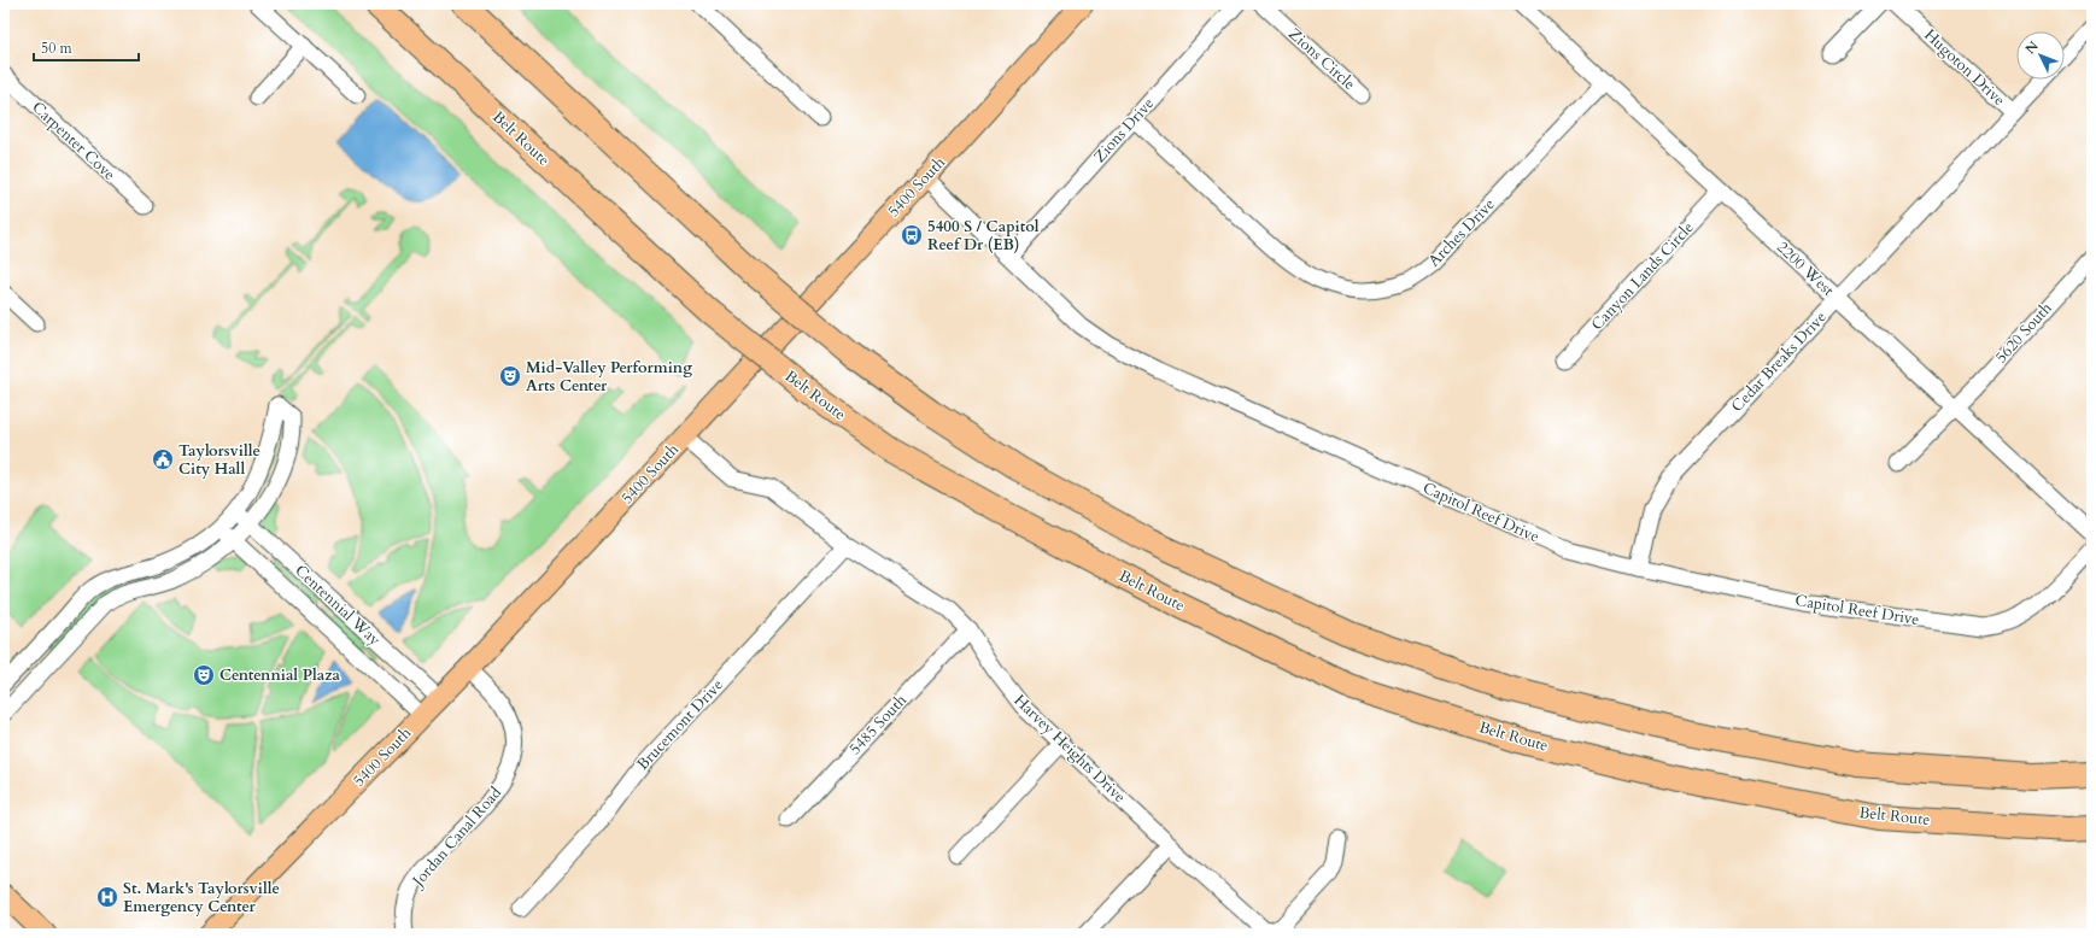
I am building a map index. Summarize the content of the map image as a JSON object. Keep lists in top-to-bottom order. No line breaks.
{"streets":{"highway":["Belt Route"],"main road":["5400 South"],"street":["Zions Circle","Hugoton Drive","Zions Drive","Carpenter Cove","Arches Drive","2200 West","Canyon Lands Circle","5620 South","Cedar Breaks Drive","Capitol Reef Drive","Centennial Way","Brucemont Drive","5485 South","Harvey Heights Drive","Jordan Canal Road"]},"crossings":[["Hugoton Drive","Cedar Breaks Drive"],["Zions Drive","Arches Drive"],["Zions Drive","Capitol Reef Drive"],["5400 South","Capitol Reef Drive"],["5400 South","Centennial Way"],["5400 South","Harvey Heights Drive"],["5400 South","Jordan Canal Road"],["Arches Drive","2200 West"],["2200 West","Canyon Lands Circle"],["2200 West","5620 South"],["2200 West","Cedar Breaks Drive"],["Cedar Breaks Drive","Capitol Reef Drive"],["Brucemont Drive","Harvey Heights Drive"],["5485 South","Harvey Heights Drive"]],"places":{"bus stop":["5400 S / Capitol Reef Dr (EB)"],"theatre":["Mid-Valley Performing Arts Center","Centennial Plaza"],"public building":["Taylorsville City Hall"],"hospital":["St. Mark's Taylorsville Emergency Center"]},"scale_bar":"50 m","north":"top left"}
